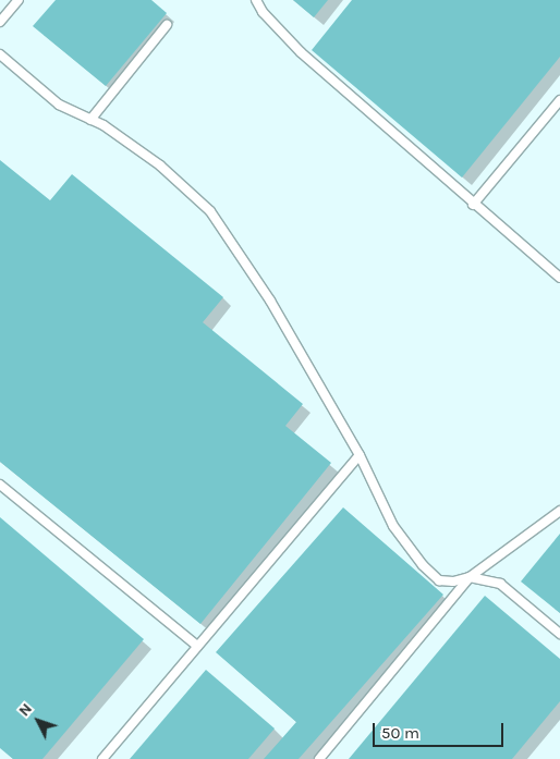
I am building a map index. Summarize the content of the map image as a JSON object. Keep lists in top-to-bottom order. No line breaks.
{"scale_bar":"50 m","north":"top left"}
